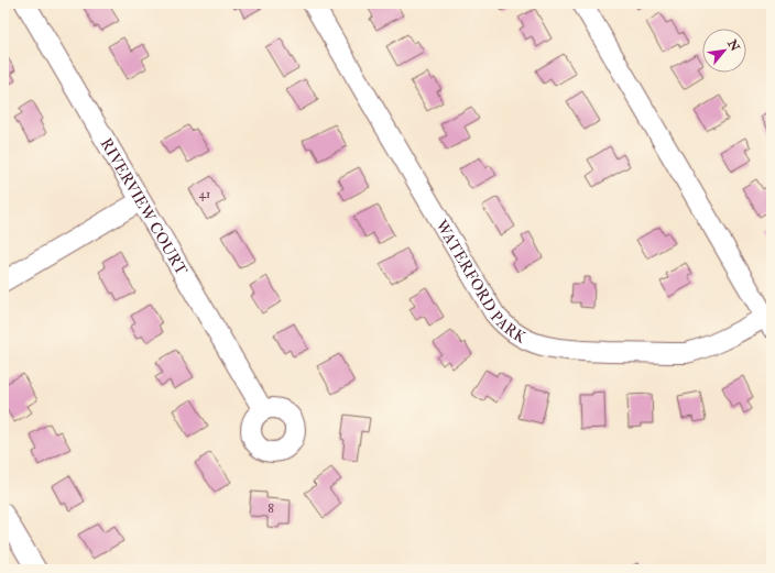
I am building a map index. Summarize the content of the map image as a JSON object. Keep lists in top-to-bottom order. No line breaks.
{"streets":{"street":["RIVERVIEW COURT","WATERFORD PARK"]},"house_numbers":["41","8"],"north":"top right"}
